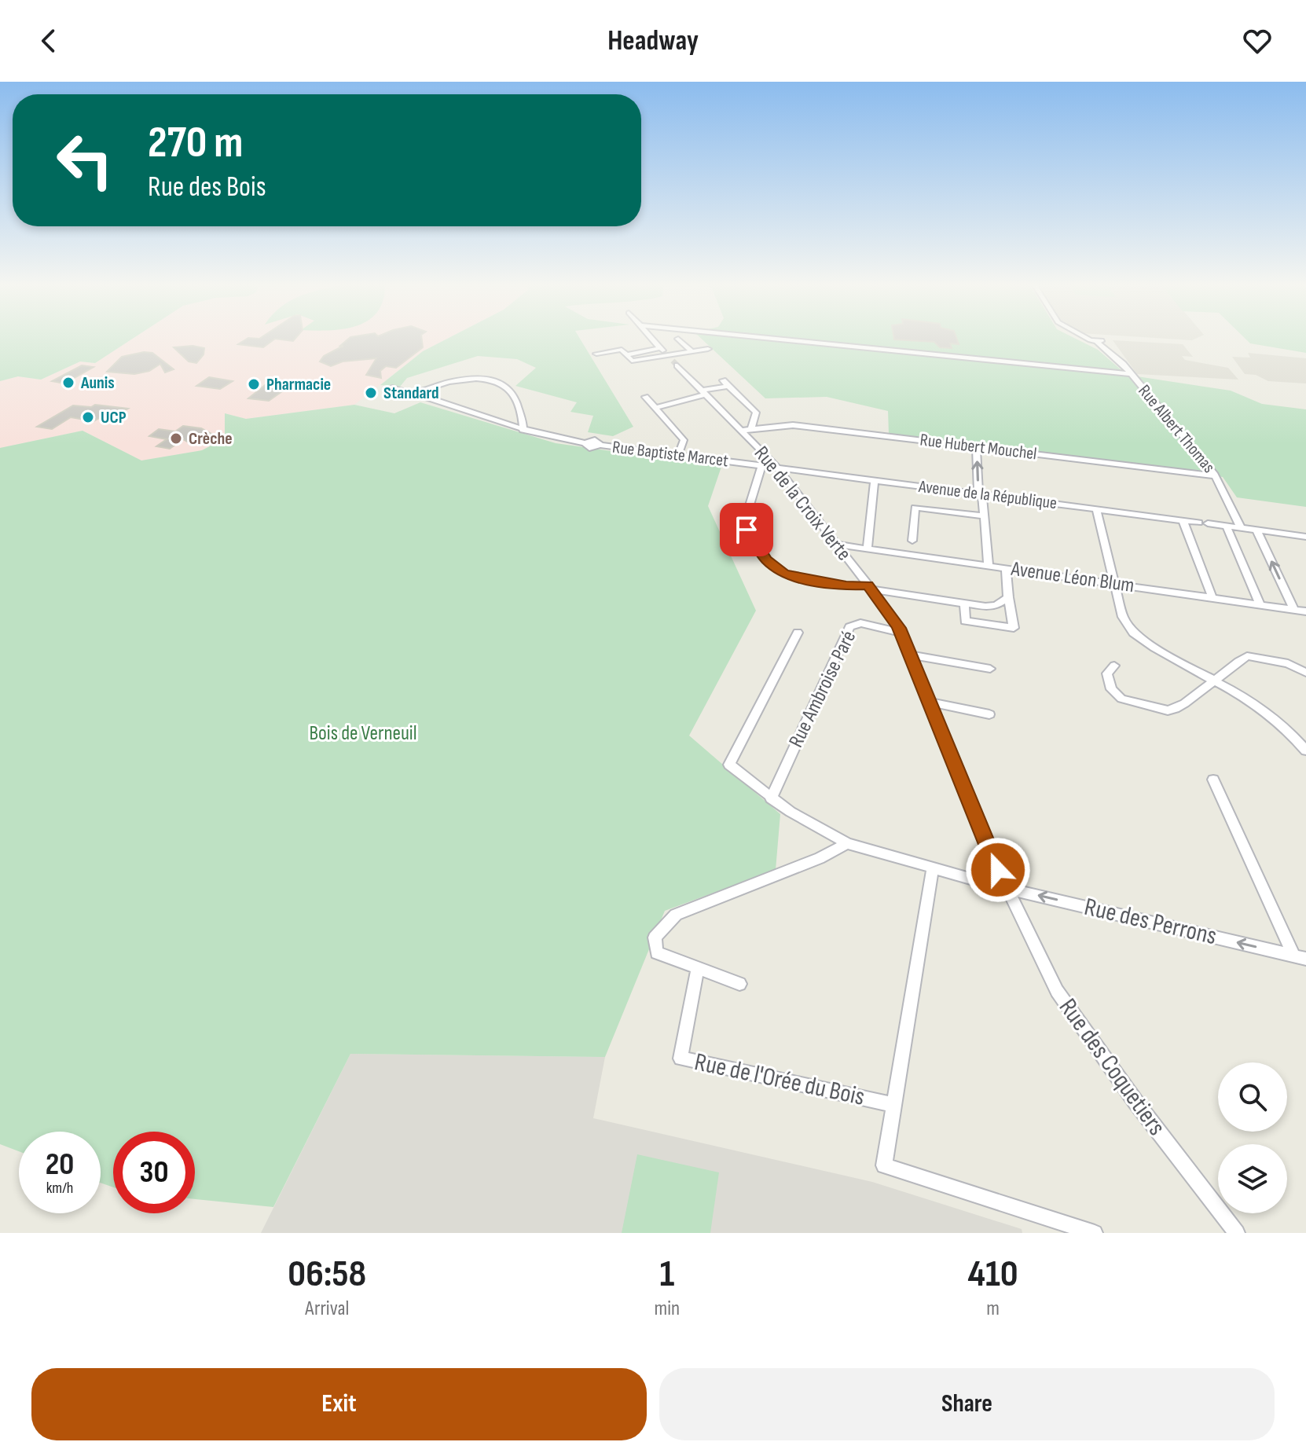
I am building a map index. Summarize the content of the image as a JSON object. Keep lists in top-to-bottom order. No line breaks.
{"streets":{"street":["Rue Albert Thomas","Rue Hubert Mouchel","Rue Baptiste Marcet","Avenue de la République","Rue de la Croix Verte","Avenue Léon Blum","Rue Ambroise Paré","Rue des Perrons","Rue des Coquetiers","Rue de l'Orée du Bois"]},"crossings":[["Rue Albert Thomas","Rue Hubert Mouchel"],["Rue Hubert Mouchel","Rue de la Croix Verte"],["Rue Baptiste Marcet","Avenue de la République"],["Rue Baptiste Marcet","Rue de la Croix Verte"],["Avenue de la République","Rue de la Croix Verte"],["Rue de la Croix Verte","Avenue Léon Blum"],["Rue de la Croix Verte","Rue Ambroise Paré"],["Rue de la Croix Verte","Rue des Perrons"],["Rue de la Croix Verte","Rue des Coquetiers"],["Rue Ambroise Paré","Rue des Perrons"],["Rue des Perrons","Rue des Coquetiers"],["Rue des Perrons","Rue de l'Orée du Bois"]],"parks":["Bois de Verneuil"],"places":["Aunis","Pharmacie","Standard","UCP","Crèche"],"page":{"header":"Headway","turn":["270 m","Rue des Bois"],"speed":"20 km/h","limit":"30","eta":["06:58","Arrival","1","min","410","m"],"buttons":["Exit","Share"]}}
